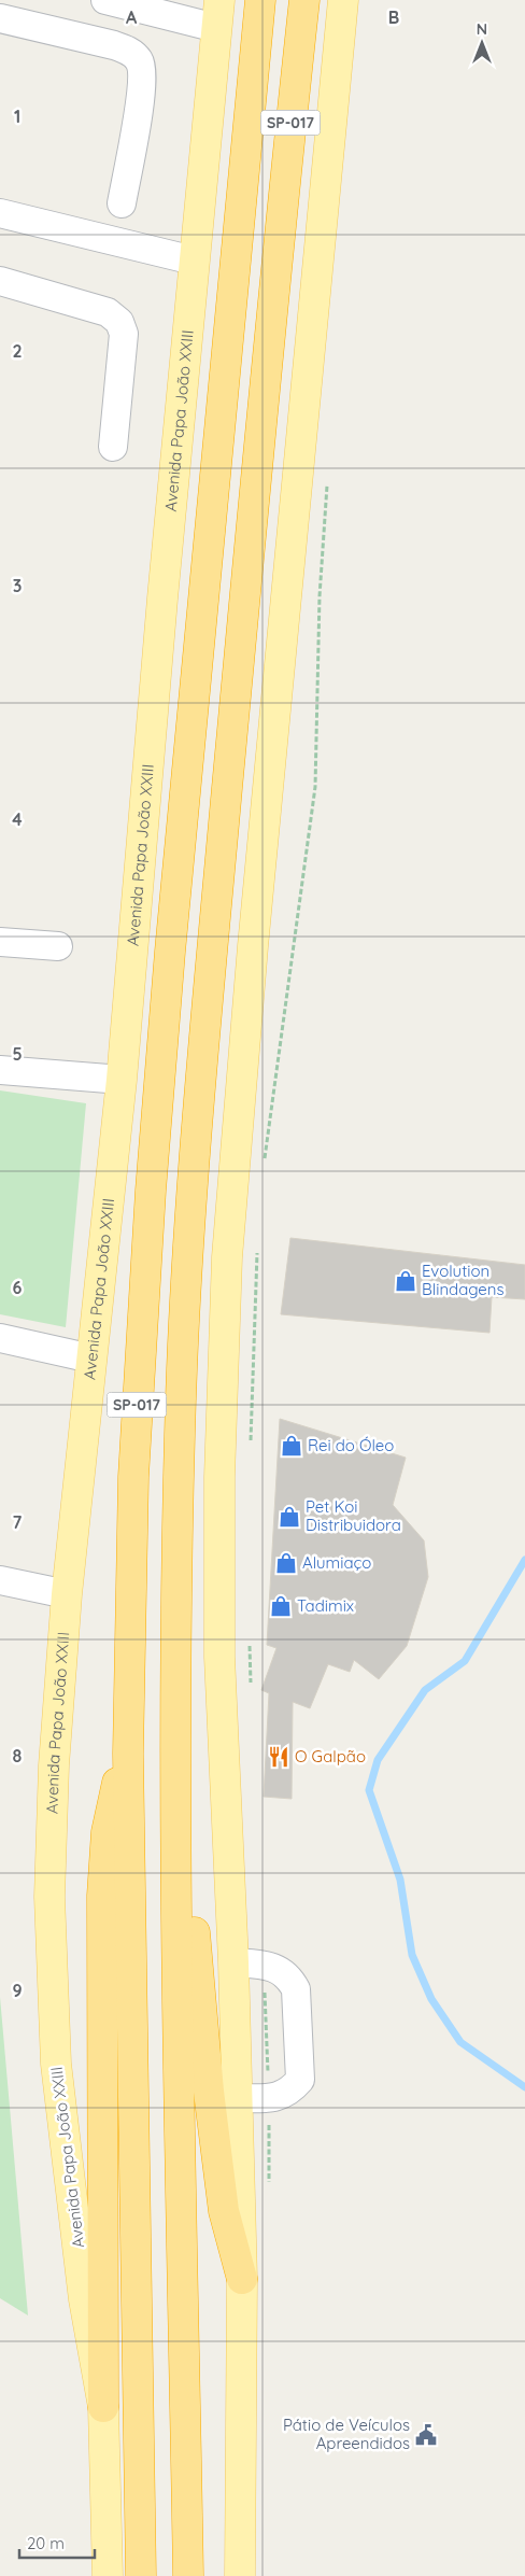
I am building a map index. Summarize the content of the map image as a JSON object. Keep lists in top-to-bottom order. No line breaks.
{"streets":{"highway":["SP-017"],"main road":["Avenida Papa João XXIII"]},"places":{"shop":["Evolution Blindagens","Rei do Óleo","Pet Koi Distribuidora","Alumiaço","Tadimix"],"restaurant":["O Galpão"],"public building":["Pátio de Veículos Apreendidos"]},"scale_bar":"20 m","north":"top","grid":{"columns":["A","B"],"rows":["1","2","3","4","5","6","7","8","9"]}}
